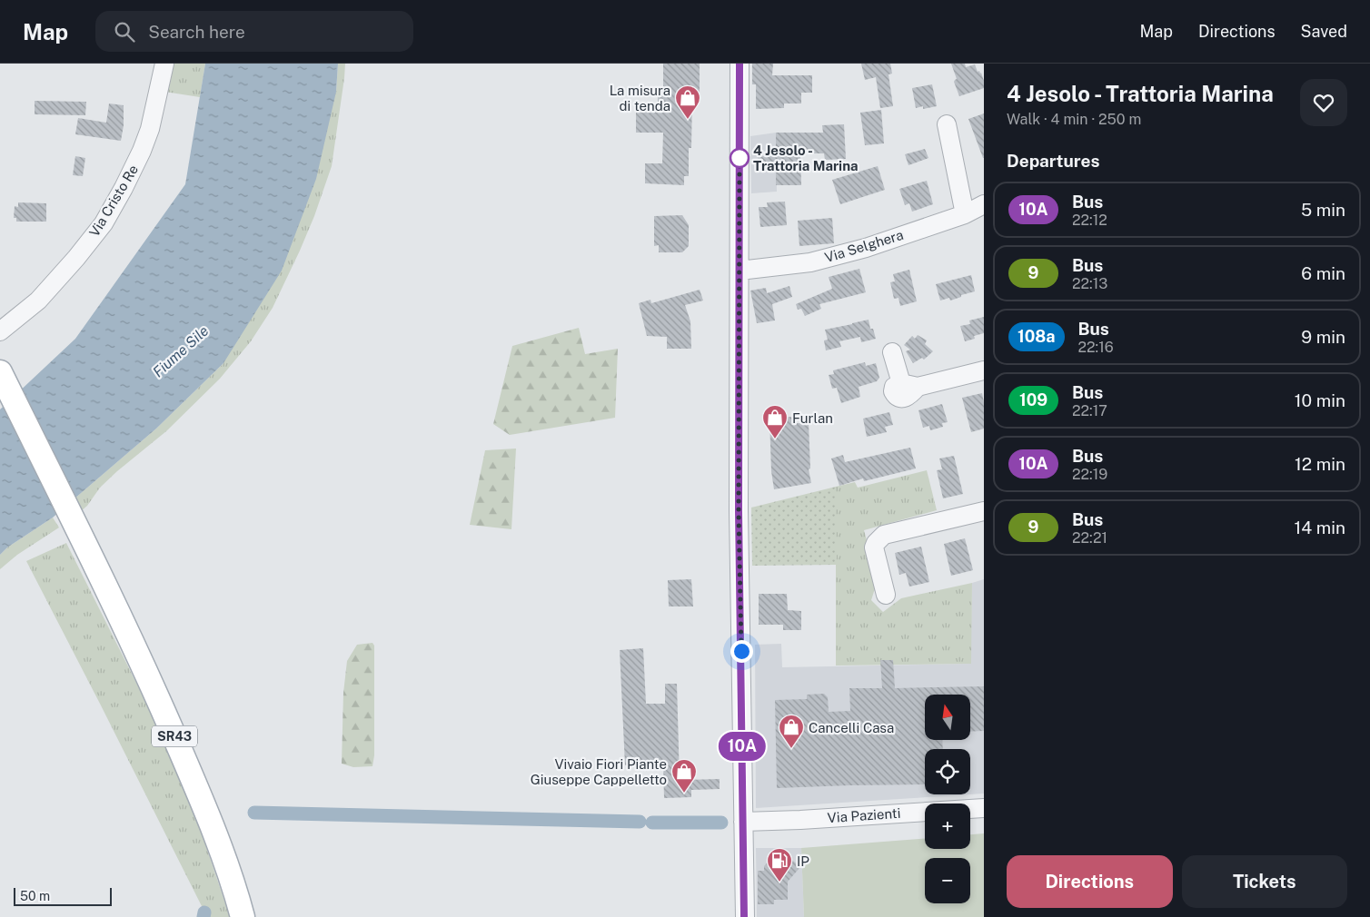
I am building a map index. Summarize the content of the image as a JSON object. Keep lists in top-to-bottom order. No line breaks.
{"streets":{"main road":["SR43"],"street":["Via Cristo Re","Via Selghera","Via Pazienti"]},"water":["Fiume Sile"],"places":{"shop":["La misura di tenda","Furlan","Cancelli Casa","Vivaio Fiori Piante Giuseppe Cappelletto"],"other":["4 Jesolo - Trattoria Marina"],"fuel station":["IP"]},"lines":["bus line 10A"],"scale_bar":"50 m","north":"top","page":{"header":"Map","search":"Search here","nav":["Map","Directions","Saved"],"on_map":"10A","heading":[["4 Jesolo - Trattoria Marina","Walk · 4 min · 250 m"],"Departures"],"list":[{"mark":"10A","name":"Bus","note":"22:12","value":"5 min"},{"mark":"9","name":"Bus","note":"22:13","value":"6 min"},{"mark":"108a","name":"Bus","note":"22:16","value":"9 min"},{"mark":"109","name":"Bus","note":"22:17","value":"10 min"},{"mark":"10A","name":"Bus","note":"22:19","value":"12 min"},{"mark":"9","name":"Bus","note":"22:21","value":"14 min"}],"map_buttons":["+","−"],"buttons":["Directions","Tickets"],"scale":"50 m"}}
